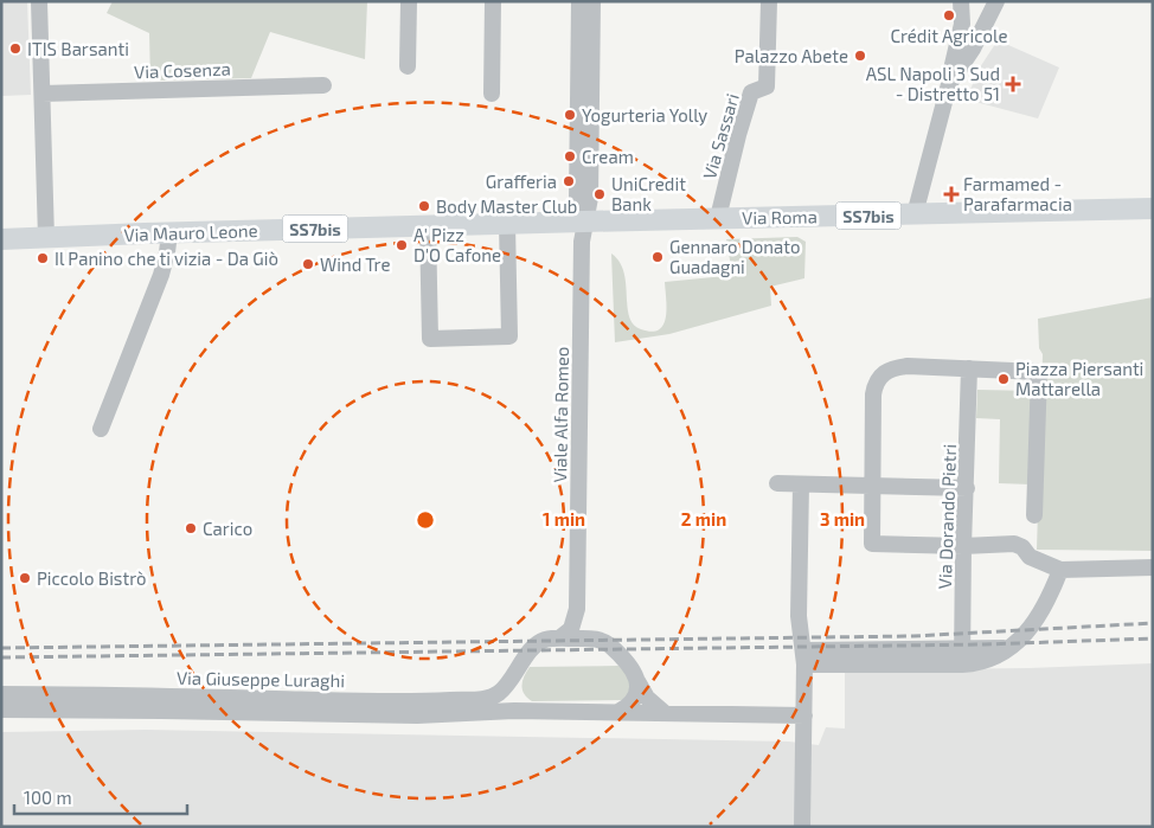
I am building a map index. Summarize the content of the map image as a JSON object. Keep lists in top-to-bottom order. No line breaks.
{"streets":{"main road":["SS7bis","Via Roma","Via Mauro Leone"],"street":["Via Cosenza","Via Sassari","Viale Alfa Romeo","Via Dorando Pietri","Via Giuseppe Luraghi"]},"crossings":[["Via Sassari","Via Roma"],["SS7bis","Via Mauro Leone"],["Via Roma","Via Mauro Leone"],["Via Roma","Viale Alfa Romeo"],["Via Mauro Leone","Viale Alfa Romeo"]],"places":{"other":["Crédit Agricole","ITIS Barsanti","Palazzo Abete","Yogurteria Yolly","Cream","Grafferia","UniCredit Bank","Body Master Club","A' Pizz D'O Cafone","Gennaro Donato Guadagni","Il Panino che ti vizia - Da Giò","Wind Tre","Piazza Piersanti Mattarella","Carico","Piccolo Bistrò"],"health":["ASL Napoli 3 Sud - Distretto 51","Farmamed - Parafarmacia"]},"scale_bar":"100 m","rings":["1 min","2 min","3 min"]}
